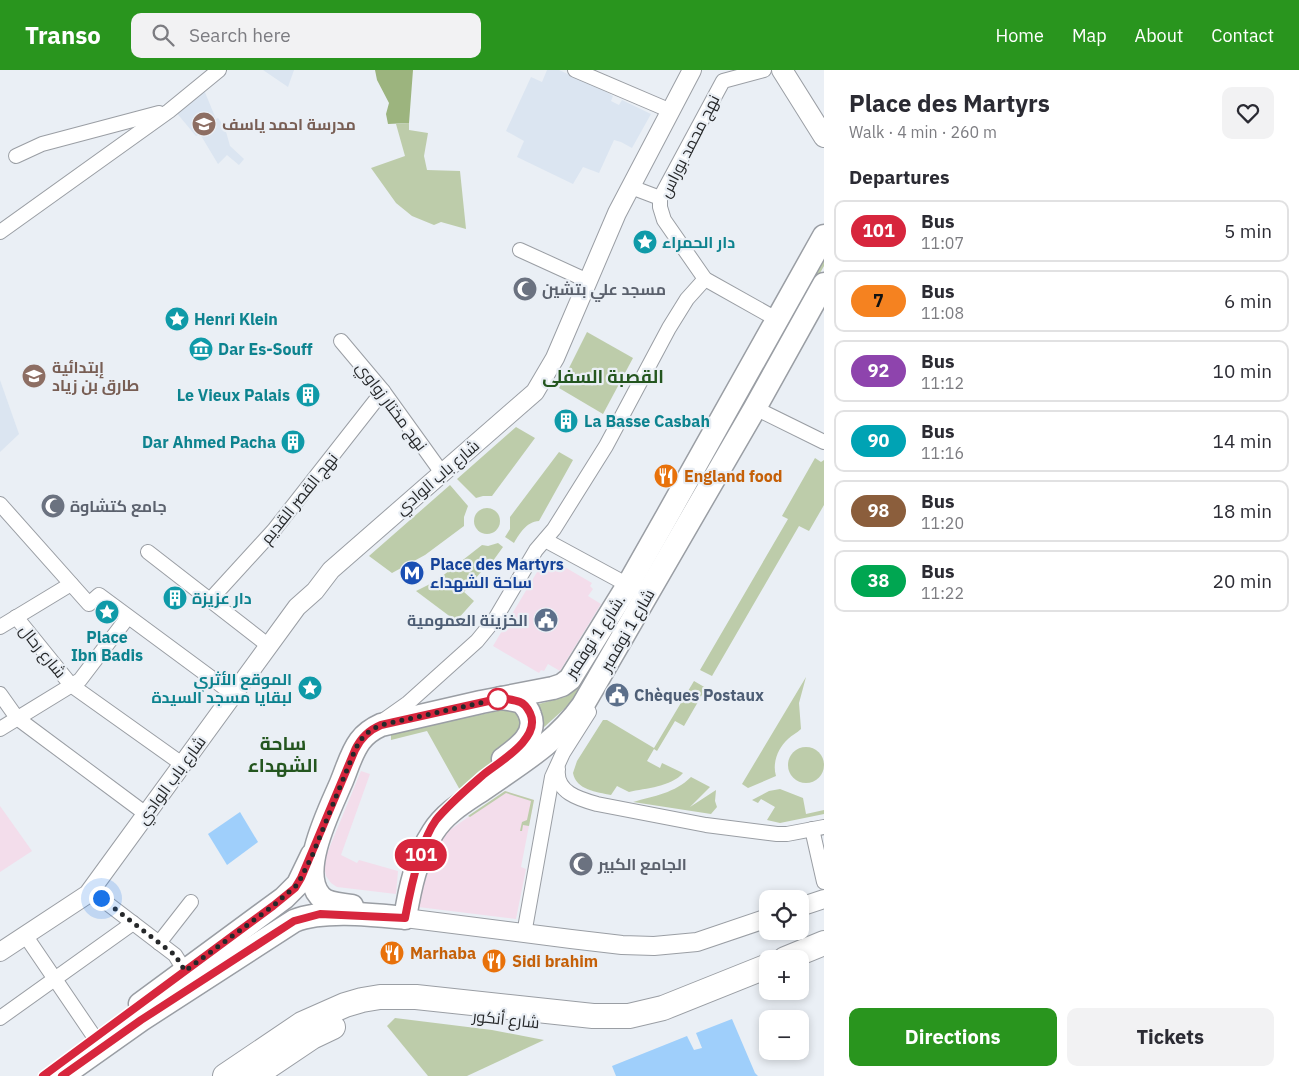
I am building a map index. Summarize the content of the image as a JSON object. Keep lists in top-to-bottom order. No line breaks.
{"streets":{"highway":["شارع أنكور"],"main road":["شارع 1 نوفمبر","شارع 1 نوفمبر."],"street":["نهج محمد بوراس","نهج مختار زواوي","شارع باب الوادي","نهج القصر القديم","شارع رحال"]},"crossings":[["نهج محمد بوراس","شارع 1 نوفمبر."],["نهج مختار زواوي","شارع باب الوادي"],["نهج مختار زواوي","نهج القصر القديم"],["شارع باب الوادي","شارع رحال"]],"districts":["القصبة السفلى","ساحة الشهداء"],"places":{"school or university":["مدرسة احمد ياسف","إبتدائية طارق بن زياد"],"place":["دار الحمراء","Henri Klein","Place Ibn Badis","الموقع الأثري لبقايا مسجد السيدة"],"mosque":["مسجد علي بتشين","جامع كتشاوة","الجامع الكبير"],"museum":["Dar Es-Souff"],"building":["Le Vieux Palais","La Basse Casbah","Dar Ahmed Pacha","دار عزيزة"],"restaurant":["England food","Marhaba","Sidi brahim"],"metro station":["Place des Martyrs ساحة الشهداء"],"public building":["الخزينة العمومية","Chèques Postaux"]},"lines":["bus line 101"],"page":{"header":"Transo","search":"Search here","nav":["Home","Map","About","Contact"],"on_map":"101","heading":[["Place des Martyrs","Walk · 4 min · 260 m"],"Departures"],"list":[{"mark":"101","name":"Bus","note":"11:07","value":"5 min"},{"mark":"7","name":"Bus","note":"11:08","value":"6 min"},{"mark":"92","name":"Bus","note":"11:12","value":"10 min"},{"mark":"90","name":"Bus","note":"11:16","value":"14 min"},{"mark":"98","name":"Bus","note":"11:20","value":"18 min"},{"mark":"38","name":"Bus","note":"11:22","value":"20 min"}],"map_buttons":["+","−"],"buttons":["Directions","Tickets"]}}
